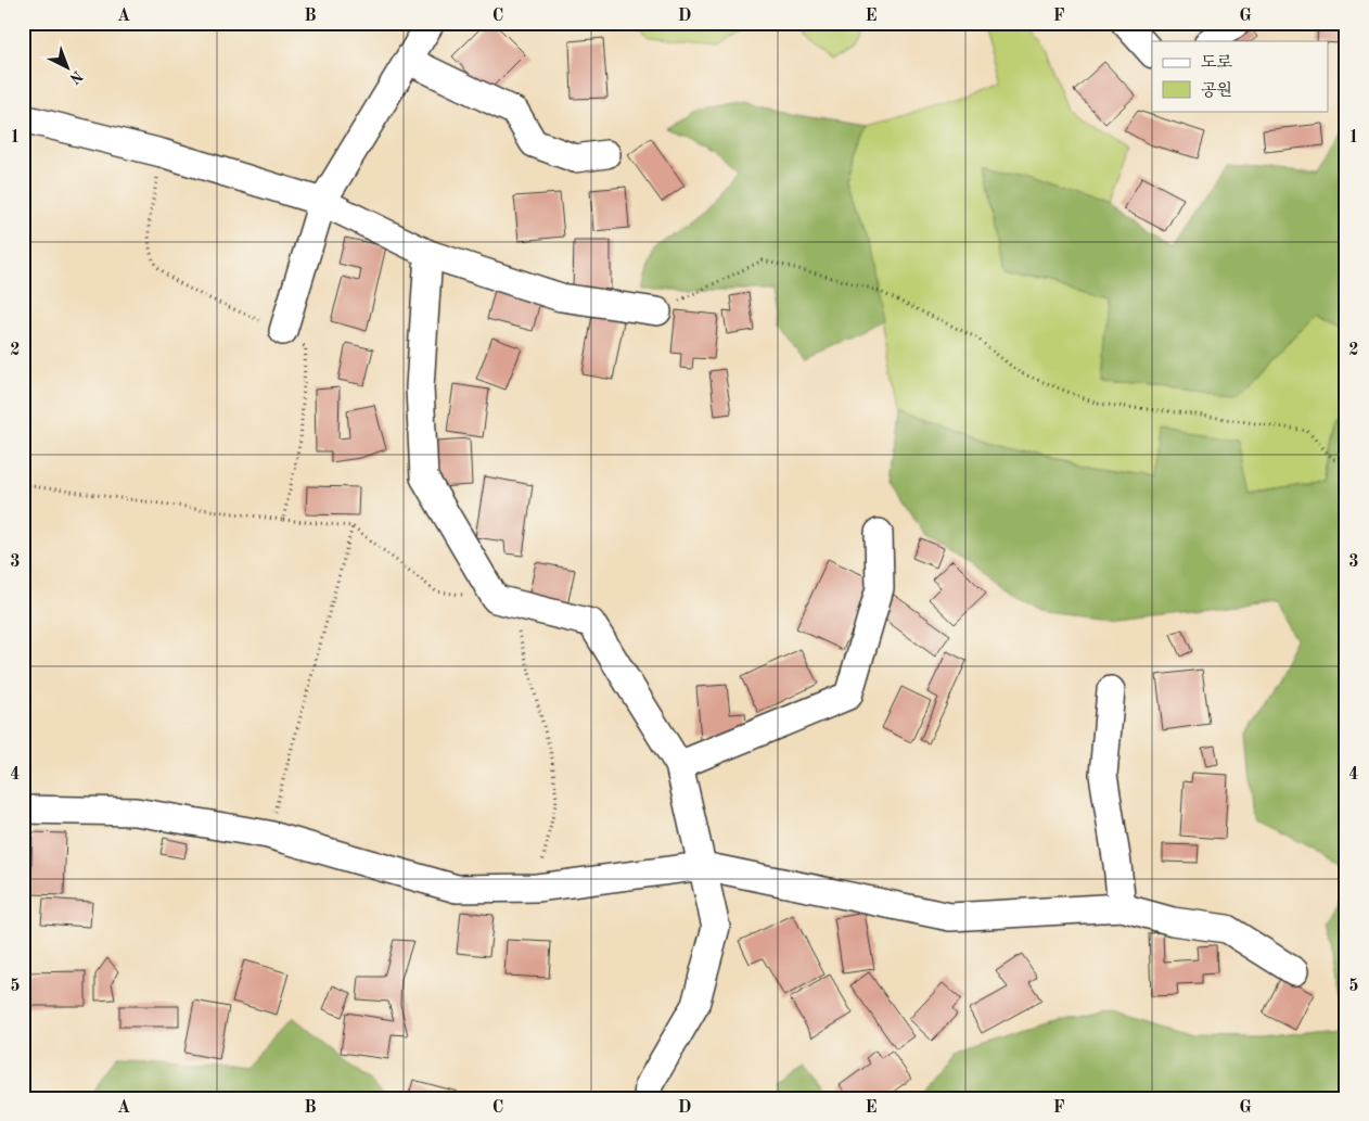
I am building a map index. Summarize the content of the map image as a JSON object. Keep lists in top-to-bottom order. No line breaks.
{"legend":["도로","공원"],"north":"bottom right","grid":{"columns":["A","B","C","D","E","F","G"],"rows":["1","2","3","4","5"]}}
